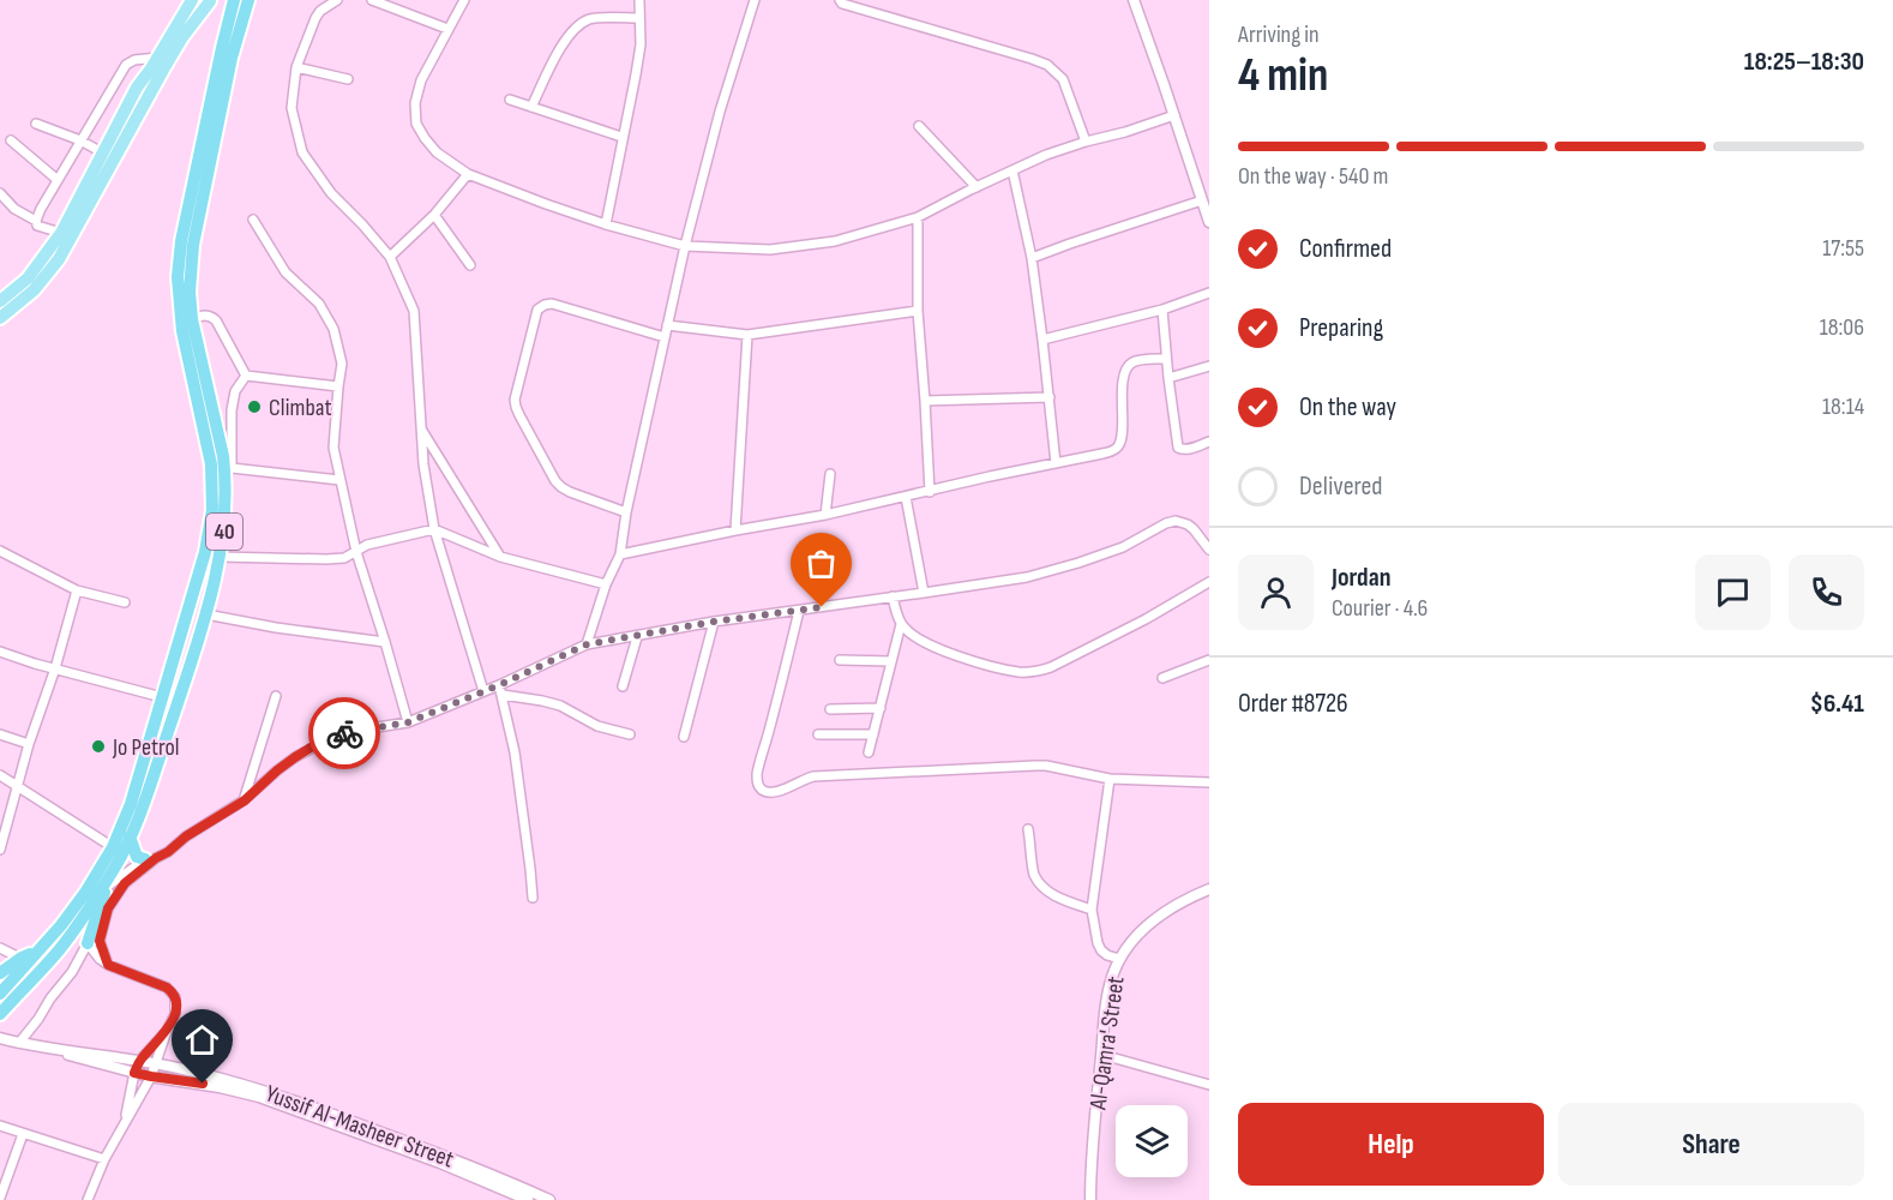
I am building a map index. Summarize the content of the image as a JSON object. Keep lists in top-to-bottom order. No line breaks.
{"streets":{"highway":["40"],"street":["Al-Qamra' Street","Yussif Al-Masheer Street"]},"places":["Climbat","Jo Petrol"],"page":{"heading":["4 min","Arriving in","18:25–18:30"],"panel":["Jordan","Courier · 4.6","Order #8726","$6.41"],"bar":"On the way · 540 m","list":[["Confirmed","17:55"],["Preparing","18:06"],["On the way","18:14"],"Delivered"],"buttons":["Help","Share"]}}
